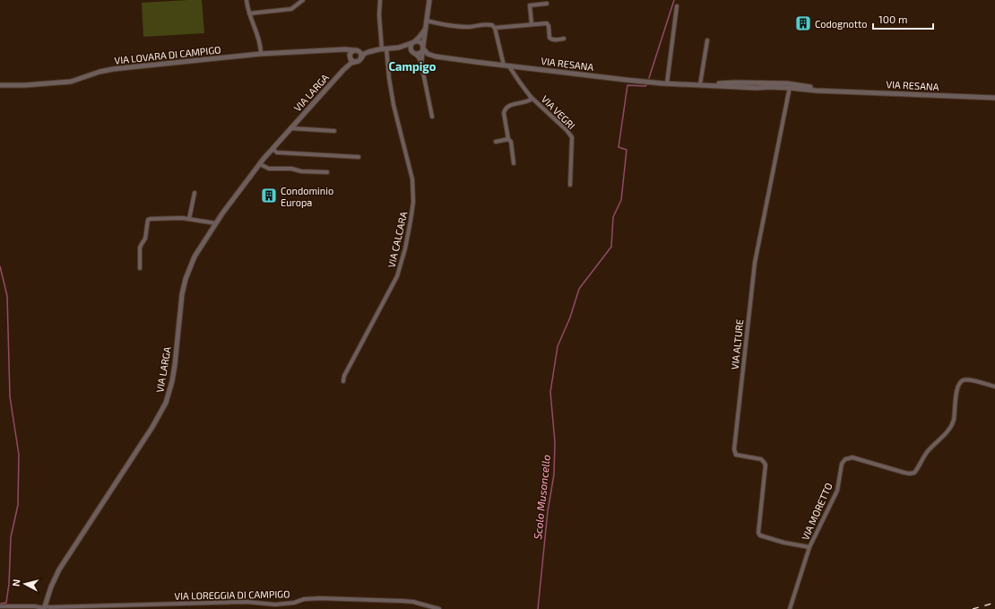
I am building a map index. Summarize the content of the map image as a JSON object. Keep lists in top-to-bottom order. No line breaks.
{"streets":{"street":["VIA LOVARA DI CAMPIGO","VIA RESANA","VIA LARGA","VIA VEGRI","VIA CALCARA","VIA ALTURE","VIA MORETTO","VIA LOREGGIA DI CAMPIGO"]},"crossings":[["VIA LOVARA DI CAMPIGO","VIA RESANA"],["VIA LOVARA DI CAMPIGO","VIA LARGA"],["VIA LOVARA DI CAMPIGO","VIA CALCARA"],["VIA RESANA","VIA VEGRI"],["VIA RESANA","VIA ALTURE"],["VIA LARGA","VIA LOREGGIA DI CAMPIGO"],["VIA ALTURE","VIA MORETTO"]],"districts":["Campigo"],"water":["Scolo Musoncello"],"places":{"building":["Codognotto","Condominio Europa"]},"scale_bar":"100 m","north":"left"}
